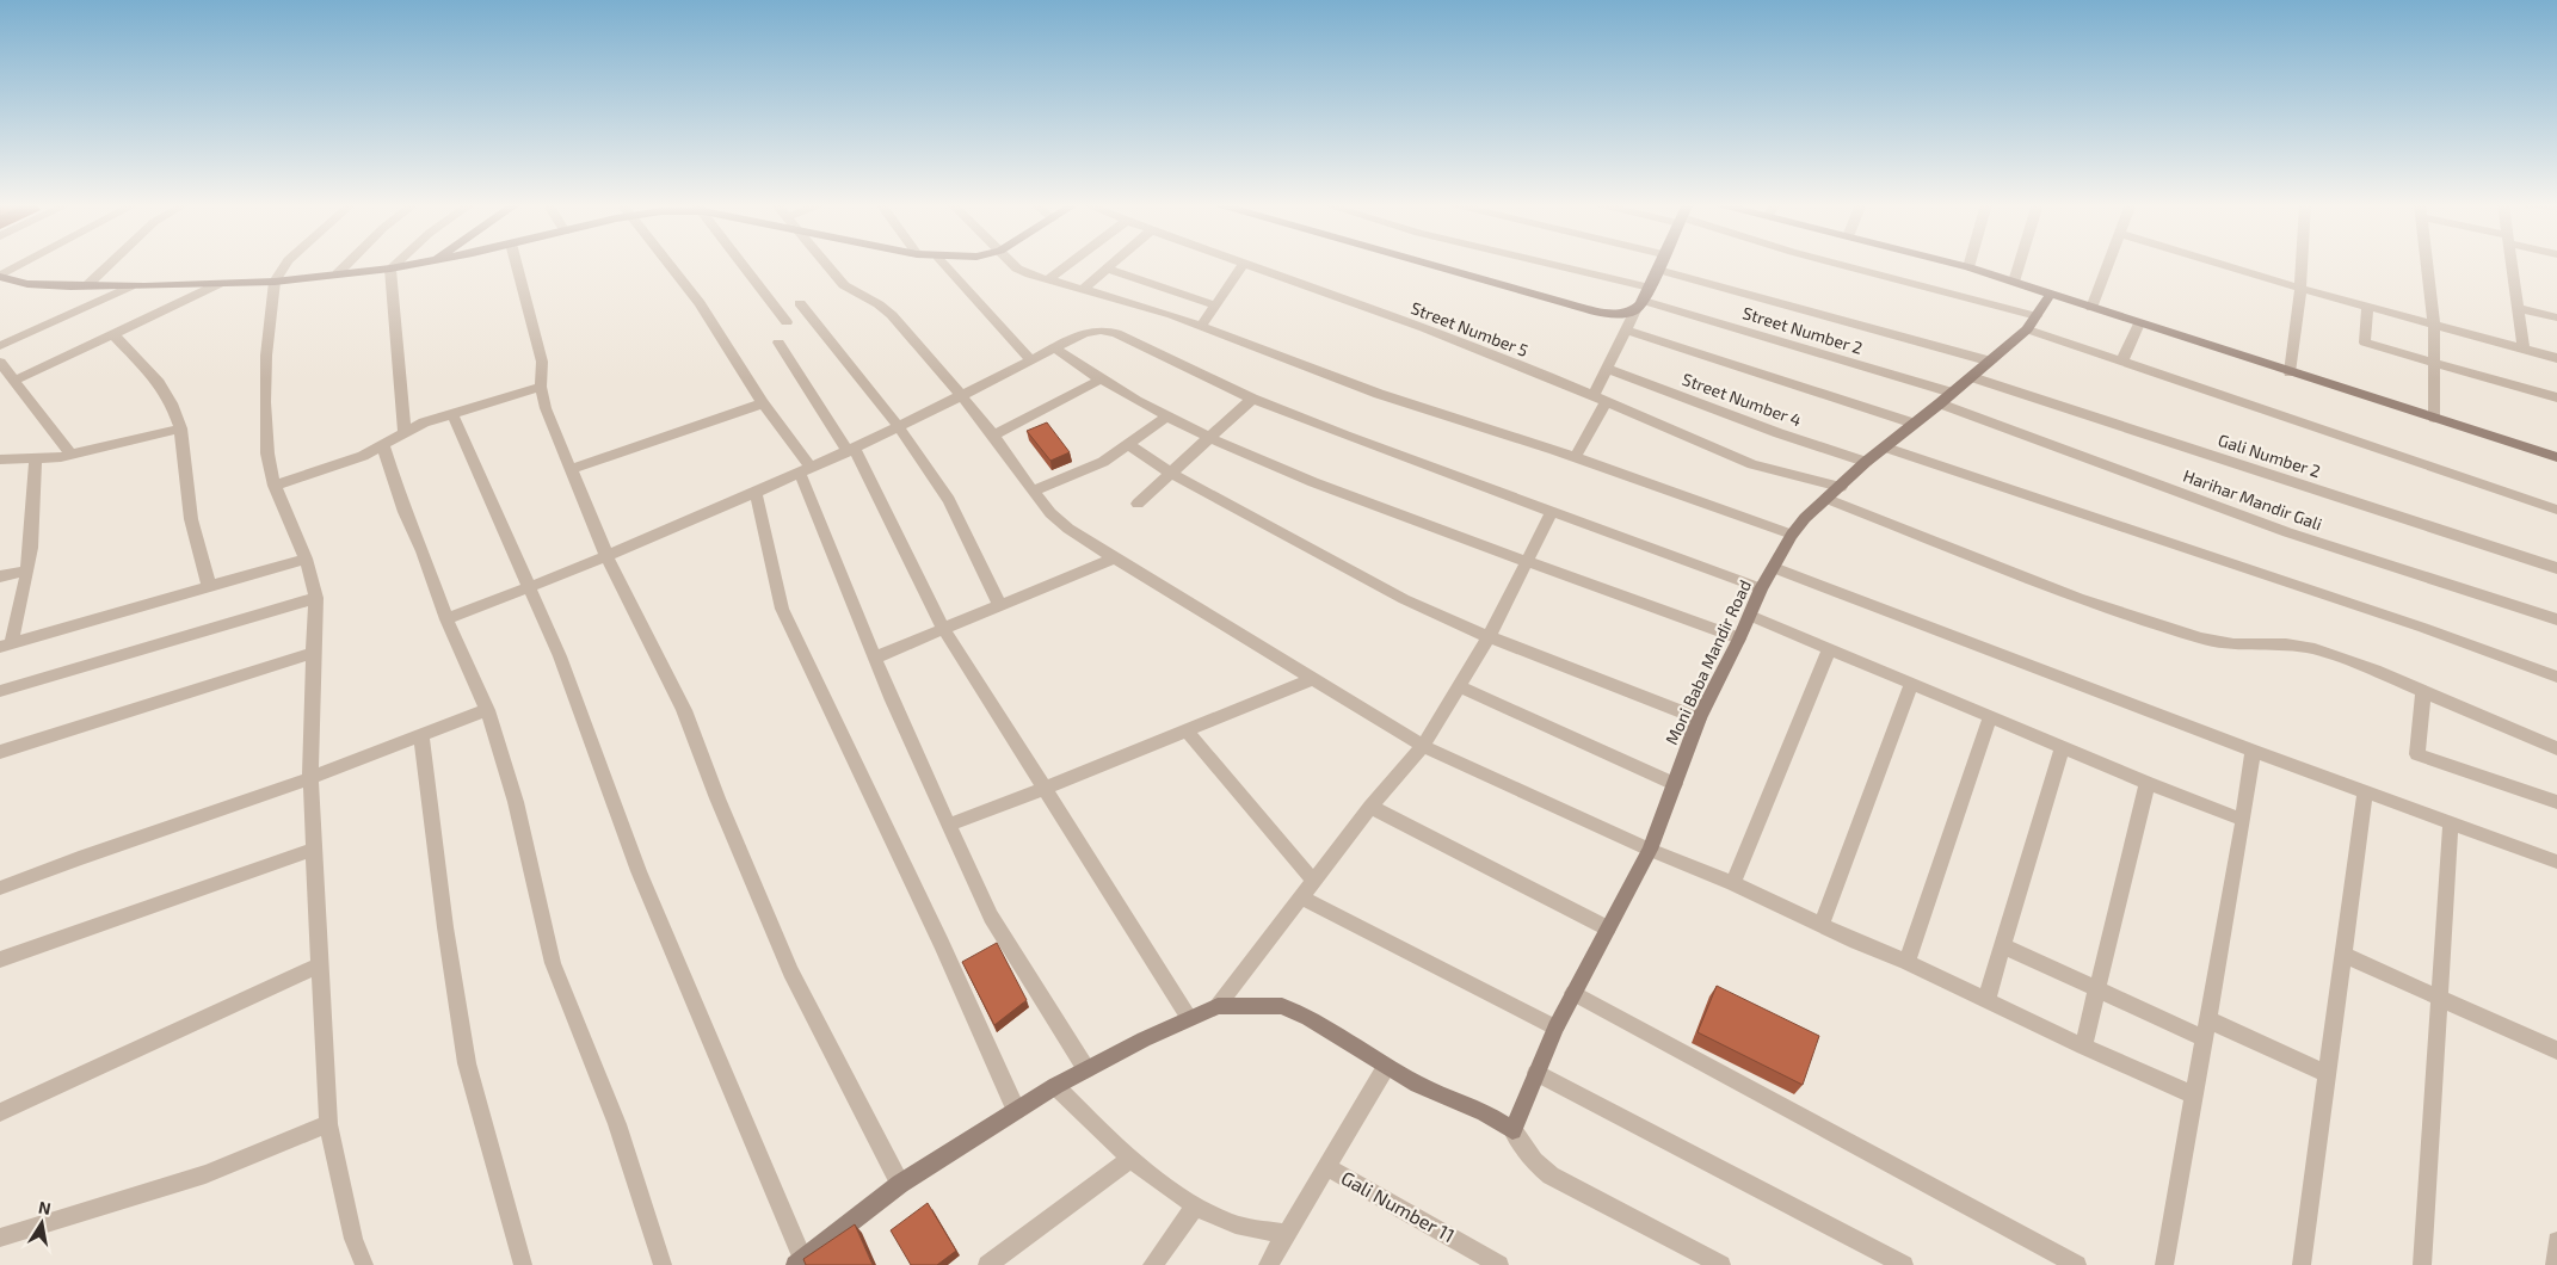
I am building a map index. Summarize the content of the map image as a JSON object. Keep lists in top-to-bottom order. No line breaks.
{"streets":{"street":["Street Number 5","Street Number 2","Street Number 4","Gali Number 2","Harihar Mandir Gali","Moni Baba Mandir Road","Gali Number 11"]},"crossings":[["Street Number 5","Moni Baba Mandir Road"],["Street Number 2","Moni Baba Mandir Road"],["Street Number 4","Moni Baba Mandir Road"],["Gali Number 2","Moni Baba Mandir Road"],["Harihar Mandir Gali","Moni Baba Mandir Road"]],"north":"top"}
